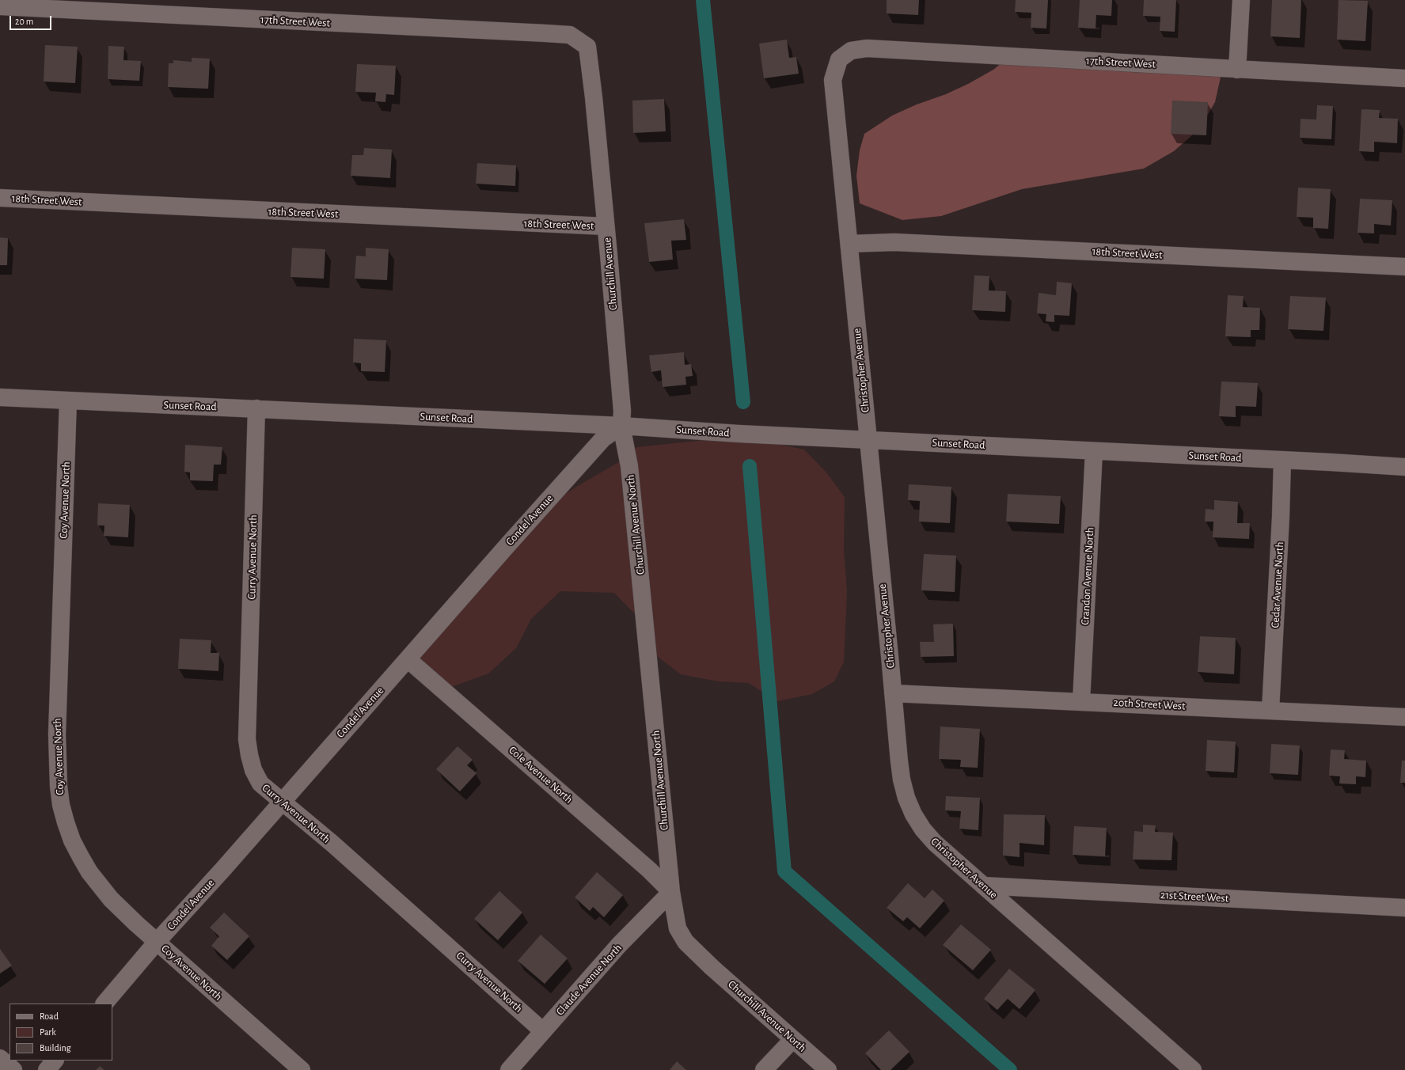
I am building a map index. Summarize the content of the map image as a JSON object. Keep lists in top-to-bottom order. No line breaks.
{"streets":{"street":["17th Street West","18th Street West","Churchill Avenue","Christopher Avenue","Sunset Road","Coy Avenue North","Condel Avenue","Churchill Avenue North","Curry Avenue North","Crandon Avenue North","Cedar Avenue North","20th Street West","Cole Avenue North","21st Street West","Claude Avenue North"]},"crossings":[["17th Street West","Churchill Avenue"],["17th Street West","Christopher Avenue"],["18th Street West","Churchill Avenue"],["18th Street West","Christopher Avenue"],["Churchill Avenue","Sunset Road"],["Churchill Avenue","Condel Avenue"],["Churchill Avenue","Churchill Avenue North"],["Christopher Avenue","Sunset Road"],["Christopher Avenue","20th Street West"],["Christopher Avenue","21st Street West"],["Sunset Road","Coy Avenue North"],["Sunset Road","Condel Avenue"],["Sunset Road","Churchill Avenue North"],["Sunset Road","Curry Avenue North"],["Sunset Road","Crandon Avenue North"],["Sunset Road","Cedar Avenue North"],["Coy Avenue North","Condel Avenue"],["Condel Avenue","Churchill Avenue North"],["Condel Avenue","Curry Avenue North"],["Condel Avenue","Cole Avenue North"],["Churchill Avenue North","Cole Avenue North"],["Churchill Avenue North","Claude Avenue North"],["Curry Avenue North","Claude Avenue North"],["Crandon Avenue North","20th Street West"],["Cedar Avenue North","20th Street West"],["Cole Avenue North","Claude Avenue North"]],"legend":["Road","Park","Building"],"scale_bar":"20 m"}
